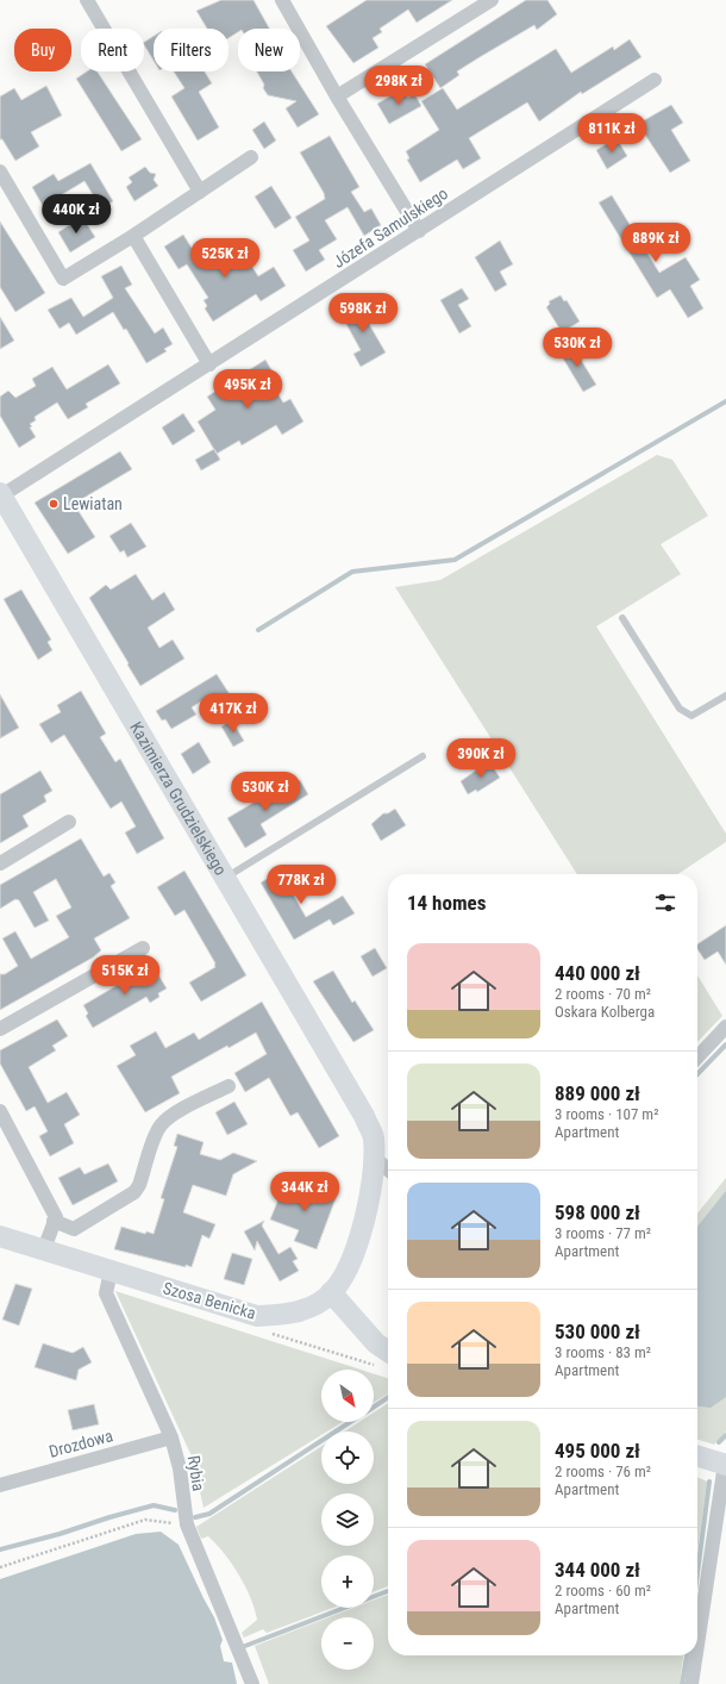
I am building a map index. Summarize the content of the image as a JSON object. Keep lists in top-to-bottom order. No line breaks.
{"streets":{"street":["Józefa Samulskiego","Kazimierza Grudzielskiego","Szosa Benicka","Drozdowa","Rybia"]},"crossings":[["Józefa Samulskiego","Kazimierza Grudzielskiego"],["Kazimierza Grudzielskiego","Szosa Benicka"],["Szosa Benicka","Rybia"],["Drozdowa","Rybia"]],"places":["Lewiatan"],"north":"bottom right","page":{"chip":["Buy","Rent","Filters","New"],"price":["298K zł","811K zł","440K zł","889K zł","525K zł","598K zł","530K zł","495K zł","417K zł","390K zł","530K zł","778K zł","515K zł","344K zł"],"heading":"14 homes","list":[{"name":"440 000 zł","note":"2 rooms · 70 m² · Oskara Kolberga"},{"name":"889 000 zł","note":"3 rooms · 107 m² · Apartment"},{"name":"598 000 zł","note":"3 rooms · 77 m² · Apartment"},{"name":"530 000 zł","note":"3 rooms · 83 m² · Apartment"},{"name":"495 000 zł","note":"2 rooms · 76 m² · Apartment"},{"name":"344 000 zł","note":"2 rooms · 60 m² · Apartment"}],"map_buttons":["+","−"]}}
